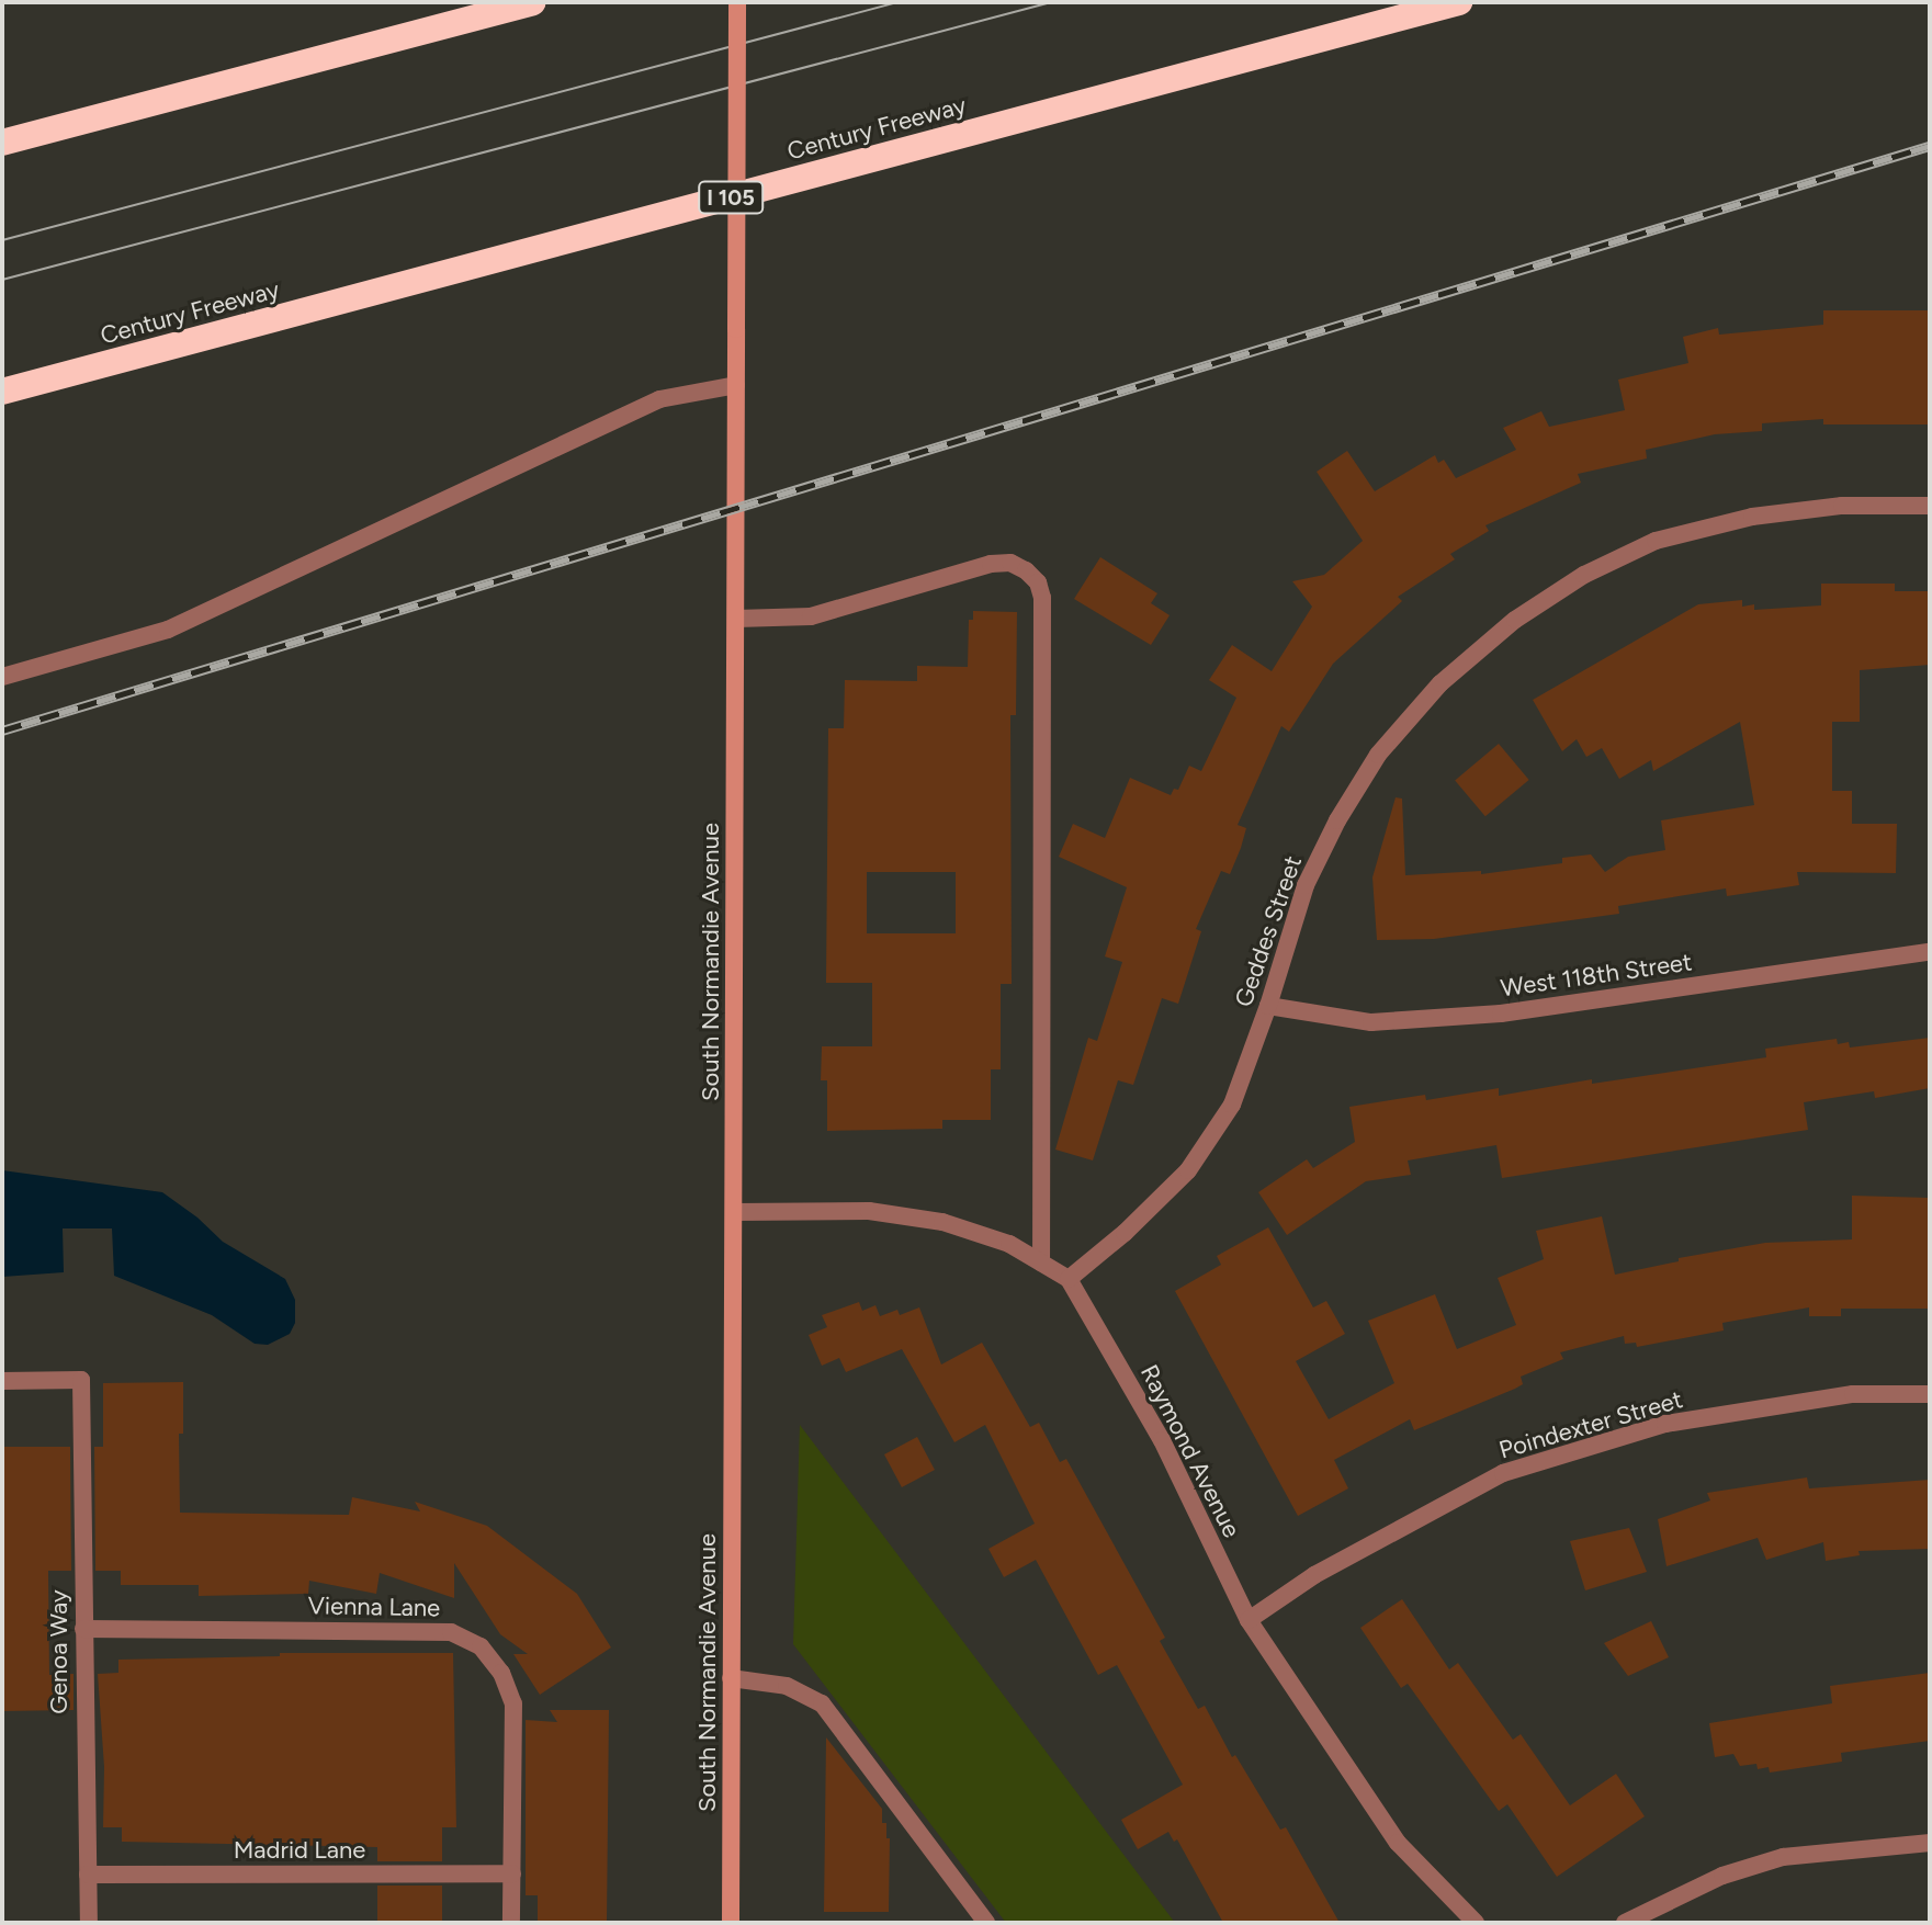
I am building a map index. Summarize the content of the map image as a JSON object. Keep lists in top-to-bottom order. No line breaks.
{"streets":{"highway":["Century Freeway","I 105"],"main road":["South Normandie Avenue"],"street":["Geddes Street","West 118th Street","Poindexter Street","Raymond Avenue","Vienna Lane","Genoa Way","Madrid Lane"]},"crossings":[["Geddes Street","West 118th Street"],["Geddes Street","Raymond Avenue"],["South Normandie Avenue","Raymond Avenue"],["Poindexter Street","Raymond Avenue"],["Vienna Lane","Genoa Way"],["Vienna Lane","Madrid Lane"],["Genoa Way","Madrid Lane"]]}
